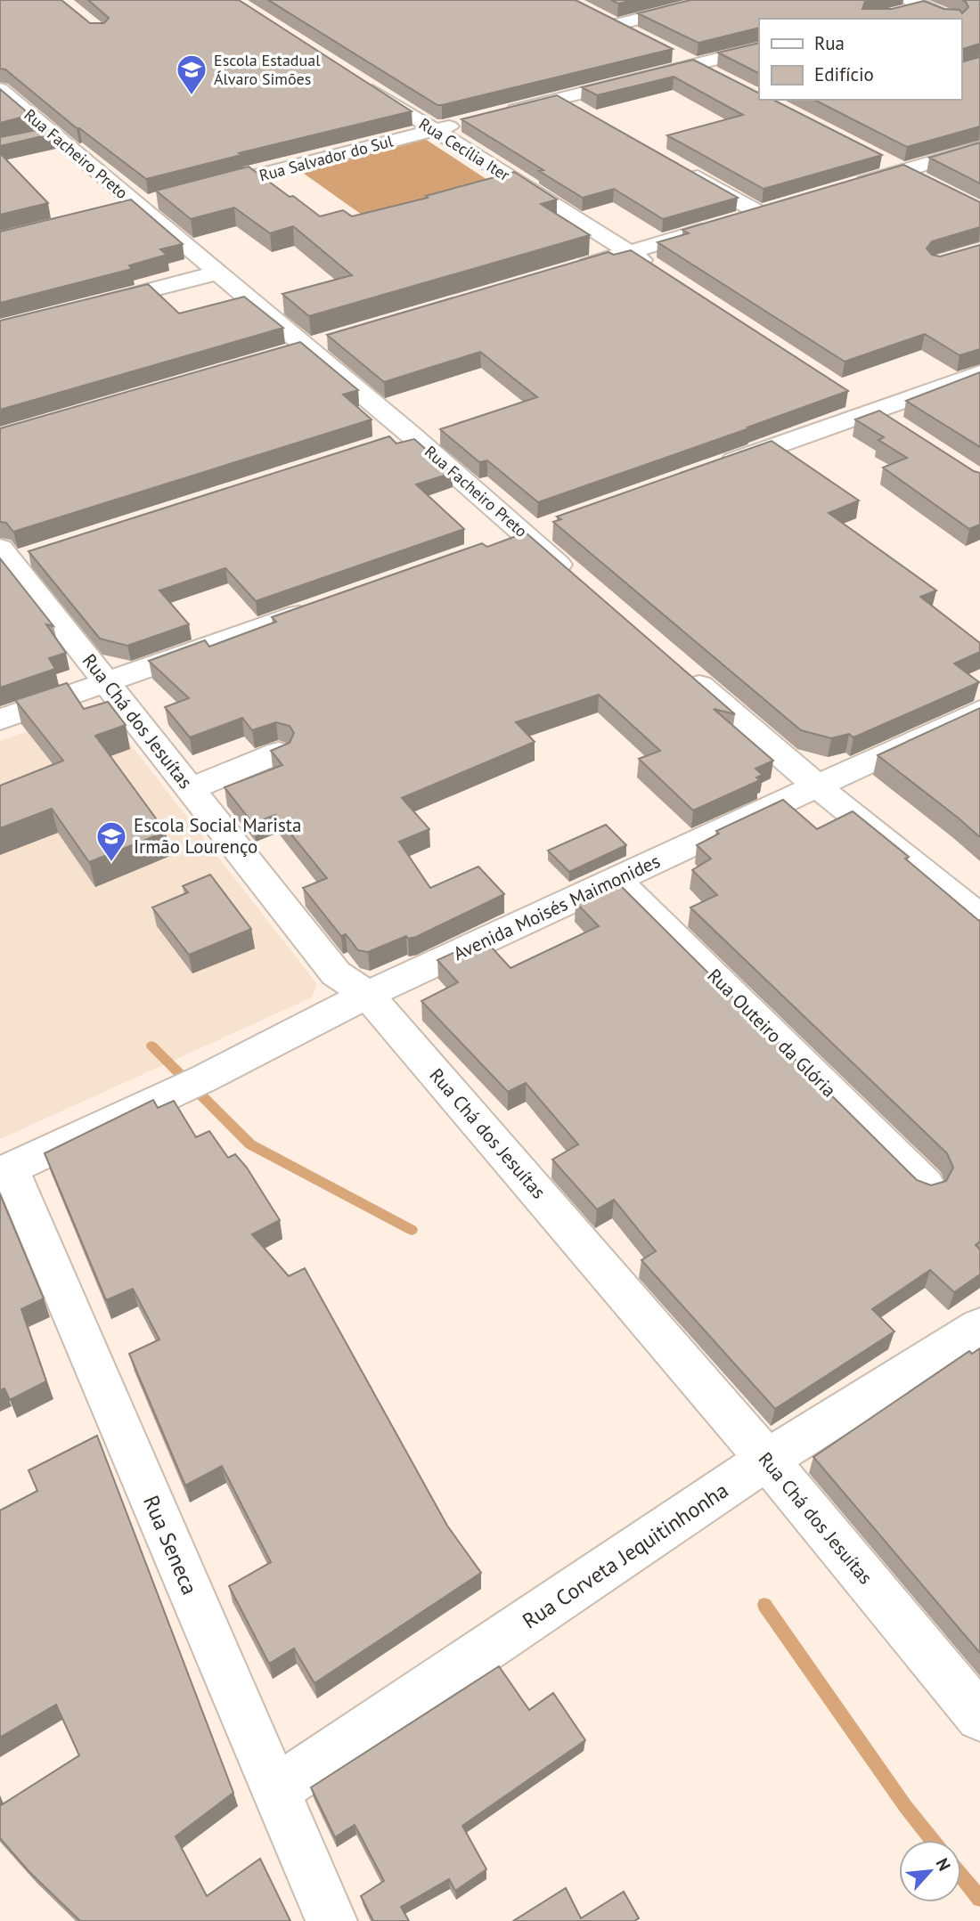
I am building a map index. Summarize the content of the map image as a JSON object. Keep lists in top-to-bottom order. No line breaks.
{"streets":{"street":["Rua Cecília Iter","Rua Facheiro Preto","Rua Salvador do Sul","Rua Chá dos Jesuítas","Avenida Moisés Maimonides","Rua Outeiro da Glória","Rua Seneca","Rua Corveta Jequitinhonha"]},"crossings":[["Rua Cecília Iter","Rua Salvador do Sul"],["Rua Chá dos Jesuítas","Avenida Moisés Maimonides"],["Rua Chá dos Jesuítas","Rua Corveta Jequitinhonha"],["Avenida Moisés Maimonides","Rua Outeiro da Glória"],["Avenida Moisés Maimonides","Rua Seneca"],["Rua Seneca","Rua Corveta Jequitinhonha"]],"places":{"school or university":["Escola Estadual Álvaro Simões","Escola Social Marista Irmão Lourenço"]},"legend":["Rua","Edifício"],"north":"top right"}
